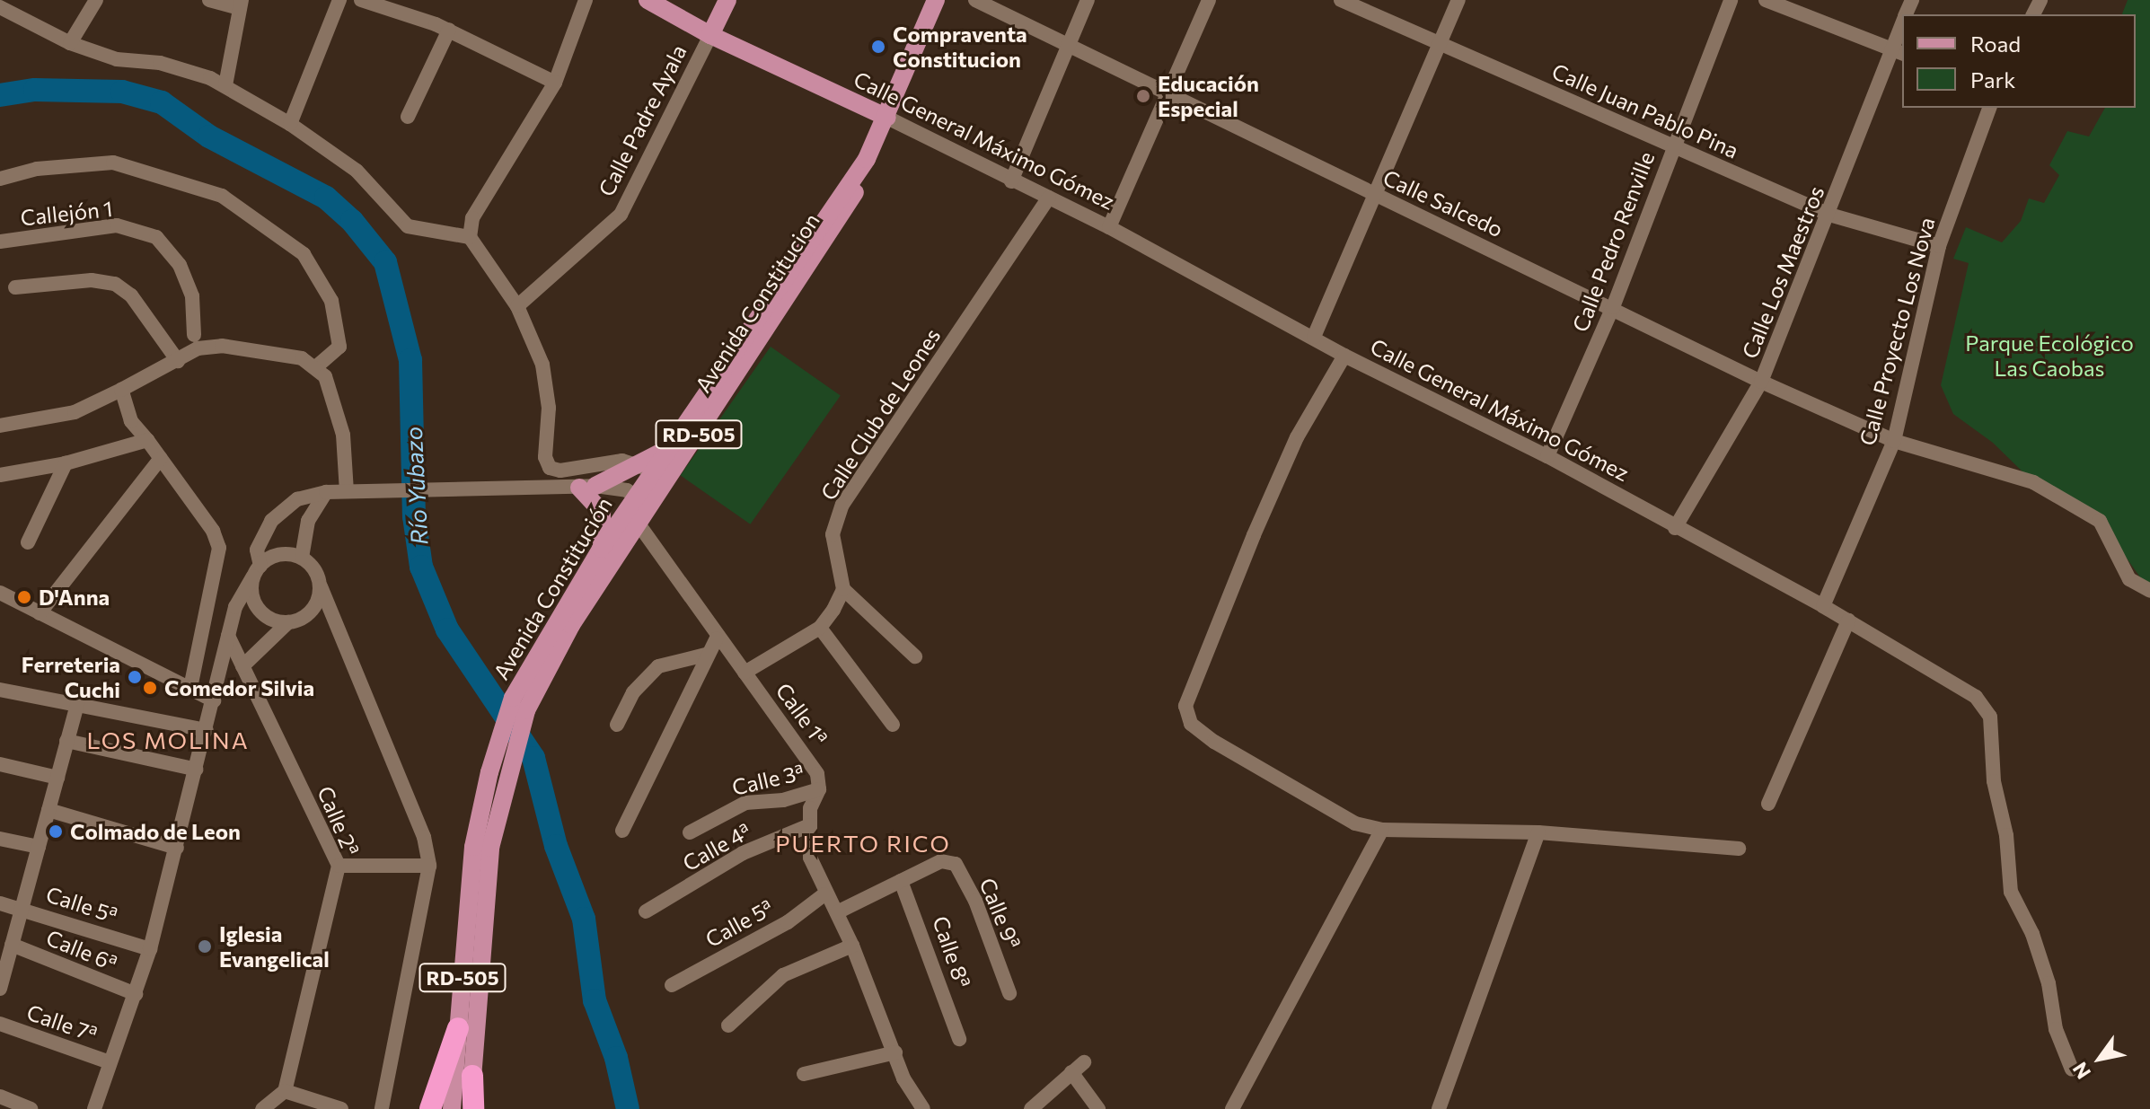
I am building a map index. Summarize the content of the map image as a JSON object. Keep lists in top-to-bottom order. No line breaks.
{"streets":{"main road":["Calle Padre Ayala","Calle General Máximo Gómez","Avenida Constitucion","RD-505","Avenida Constitución"],"street":["Calle Juan Pablo Pina","Calle Salcedo","Callejón 1","Calle Pedro Renville","Calle Los Maestros","Calle Proyecto Los Nova","Calle Club de Leones","Calle 1ª","Calle 3ª","Calle 2ª","Calle 4ª","Calle 5ª","Calle 9ª","Calle 6ª","Calle 8ª","Calle 7ª"]},"crossings":[["Calle Juan Pablo Pina","Calle Pedro Renville"],["Calle Juan Pablo Pina","Calle Los Maestros"],["Calle Juan Pablo Pina","Calle Proyecto Los Nova"],["Calle Padre Ayala","Calle General Máximo Gómez"],["Calle General Máximo Gómez","Calle Pedro Renville"],["Calle General Máximo Gómez","Calle Los Maestros"],["Calle General Máximo Gómez","Calle Proyecto Los Nova"],["Calle General Máximo Gómez","Calle Club de Leones"],["Calle General Máximo Gómez","RD-505"],["Calle Salcedo","Calle Pedro Renville"],["Calle Salcedo","Calle Los Maestros"],["Calle Salcedo","Calle Proyecto Los Nova"],["Avenida Constitucion","RD-505"],["Avenida Constitucion","Avenida Constitución"],["Avenida Constitucion","Calle 1ª"],["RD-505","Avenida Constitución"],["Calle 1ª","Calle 3ª"],["Calle 9ª","Calle 8ª"]],"districts":["LOS MOLINA","PUERTO RICO"],"water":["Río Yubazo"],"parks":["Parque Ecológico Las Caobas"],"places":["Compraventa Constitucion","Educación Especial","D'Anna","Ferreteria Cuchi","Comedor Silvia","Colmado de Leon","Iglesia Evangelical"],"legend":["Road","Park"],"north":"bottom left"}
